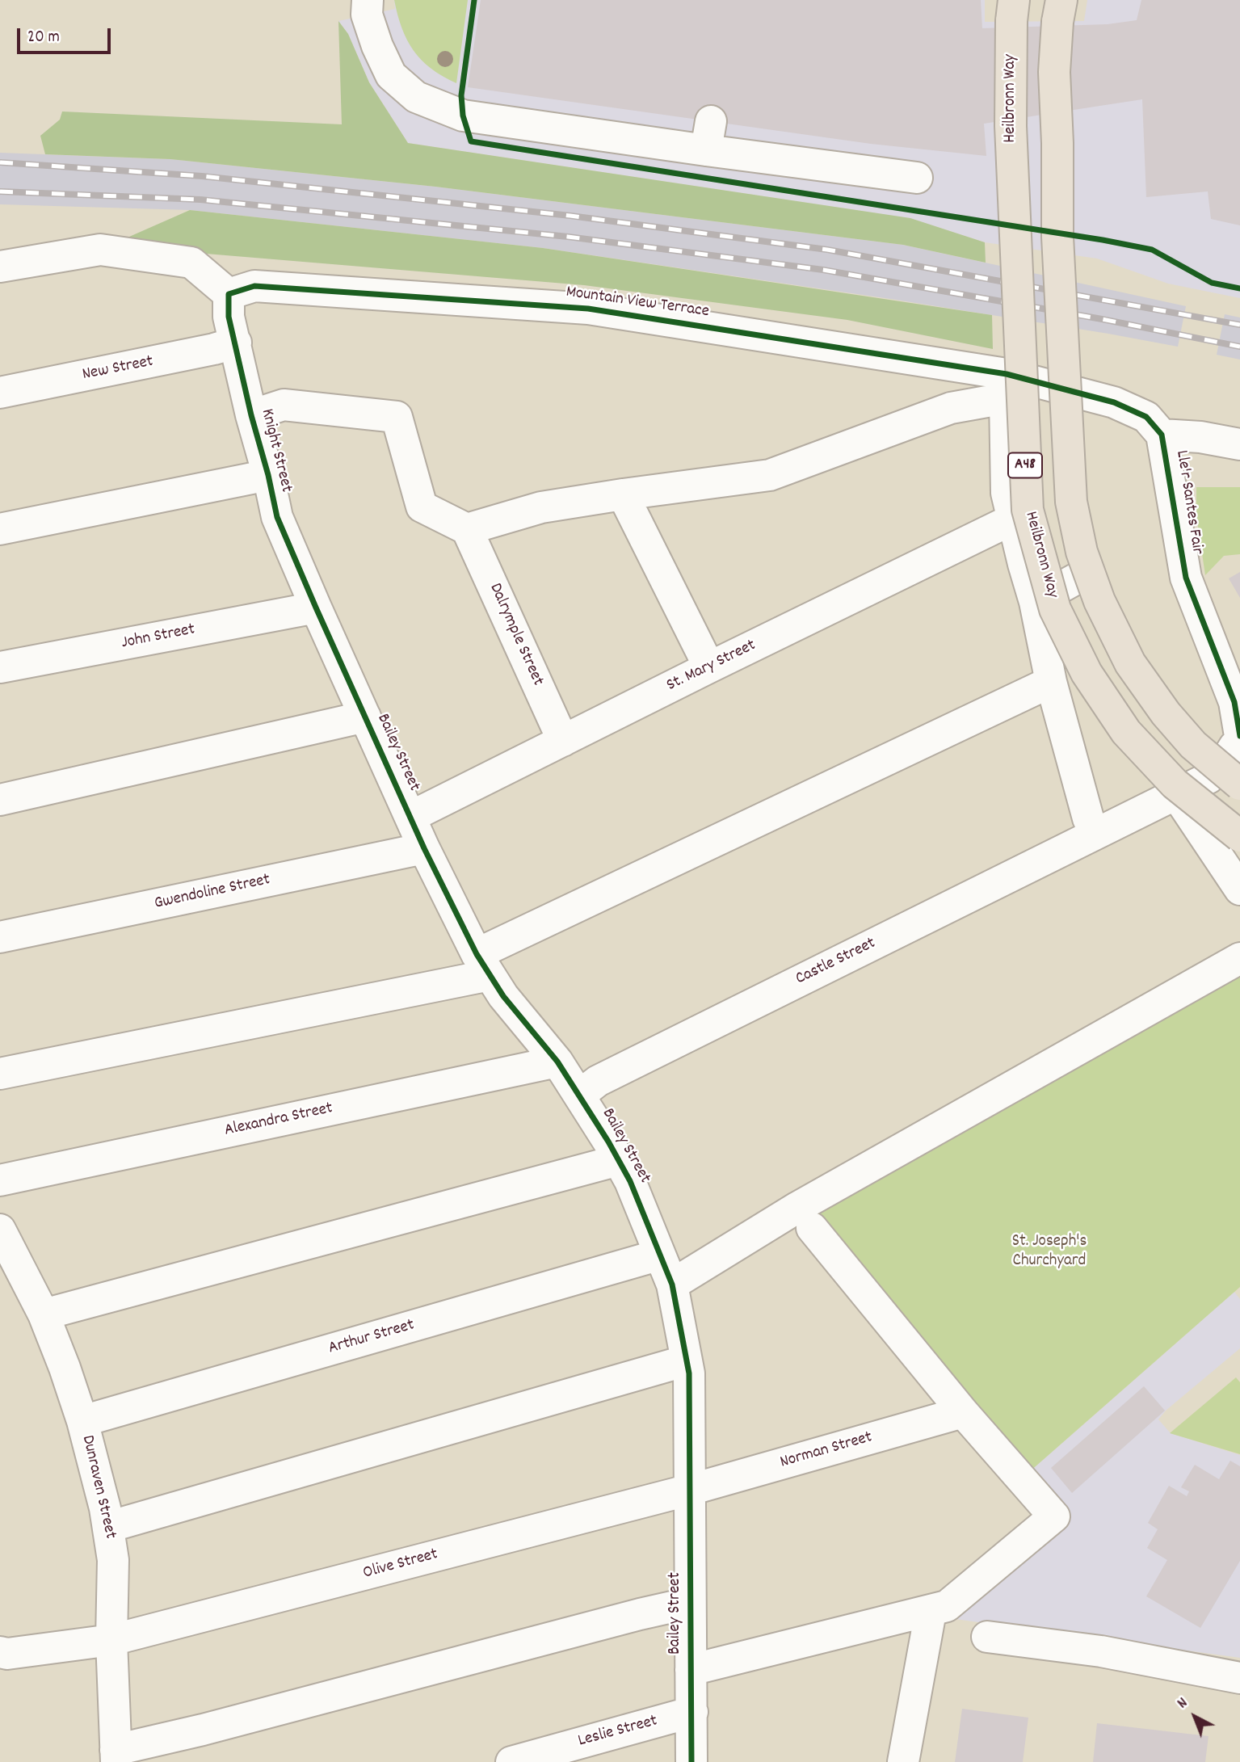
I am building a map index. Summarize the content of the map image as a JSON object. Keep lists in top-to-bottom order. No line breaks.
{"streets":{"main road":["Heilbronn Way","A48"],"street":["Mountain View Terrace","New Street","Knight Street","Lle'r Santes Fair","Dalrymple Street","John Street","St. Mary Street","Bailey Street","Gwendoline Street","Castle Street","Alexandra Street","Arthur Street","Norman Street","Dunraven Street","Olive Street","Leslie Street"]},"crossings":[["Mountain View Terrace","Knight Street"],["Mountain View Terrace","Lle'r Santes Fair"],["New Street","Knight Street"],["Knight Street","John Street"],["Knight Street","Bailey Street"],["Lle'r Santes Fair","Castle Street"],["Dalrymple Street","St. Mary Street"],["John Street","Bailey Street"],["St. Mary Street","Bailey Street"],["Bailey Street","Gwendoline Street"],["Bailey Street","Castle Street"],["Bailey Street","Alexandra Street"],["Bailey Street","Arthur Street"],["Bailey Street","Norman Street"],["Bailey Street","Olive Street"],["Bailey Street","Leslie Street"],["Arthur Street","Dunraven Street"],["Norman Street","Olive Street"],["Dunraven Street","Olive Street"]],"parks":["St. Joseph's Churchyard"],"scale_bar":"20 m","north":"top left"}
